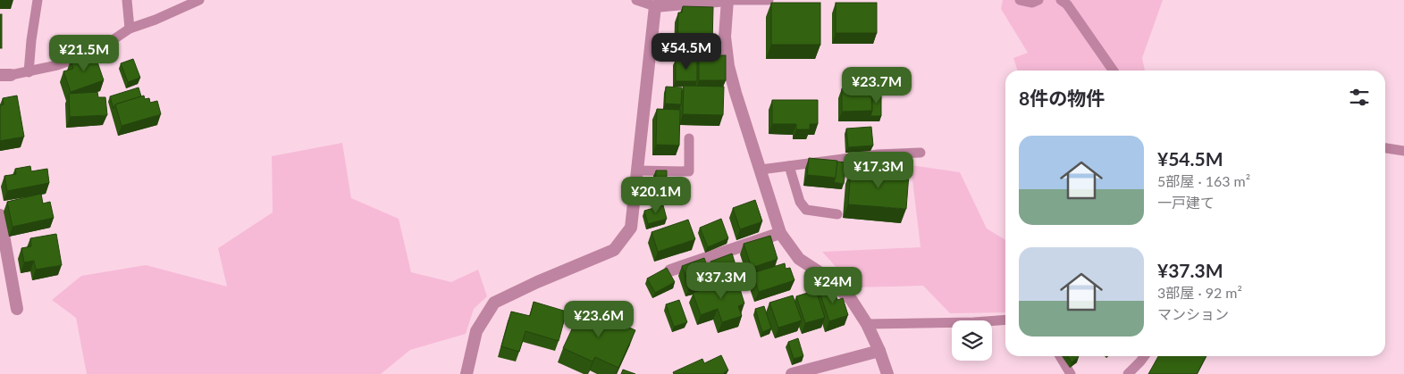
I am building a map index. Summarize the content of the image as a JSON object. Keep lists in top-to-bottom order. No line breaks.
{"page":{"price":["¥54.5M","¥21.5M","¥23.7M","¥17.3M","¥20.1M","¥37.3M","¥24M","¥23.6M"],"heading":"8件の物件","list":[{"name":"¥54.5M","note":"5部屋 · 163 m² · 一戸建て"},{"name":"¥37.3M","note":"3部屋 · 92 m² · マンション"}]}}
